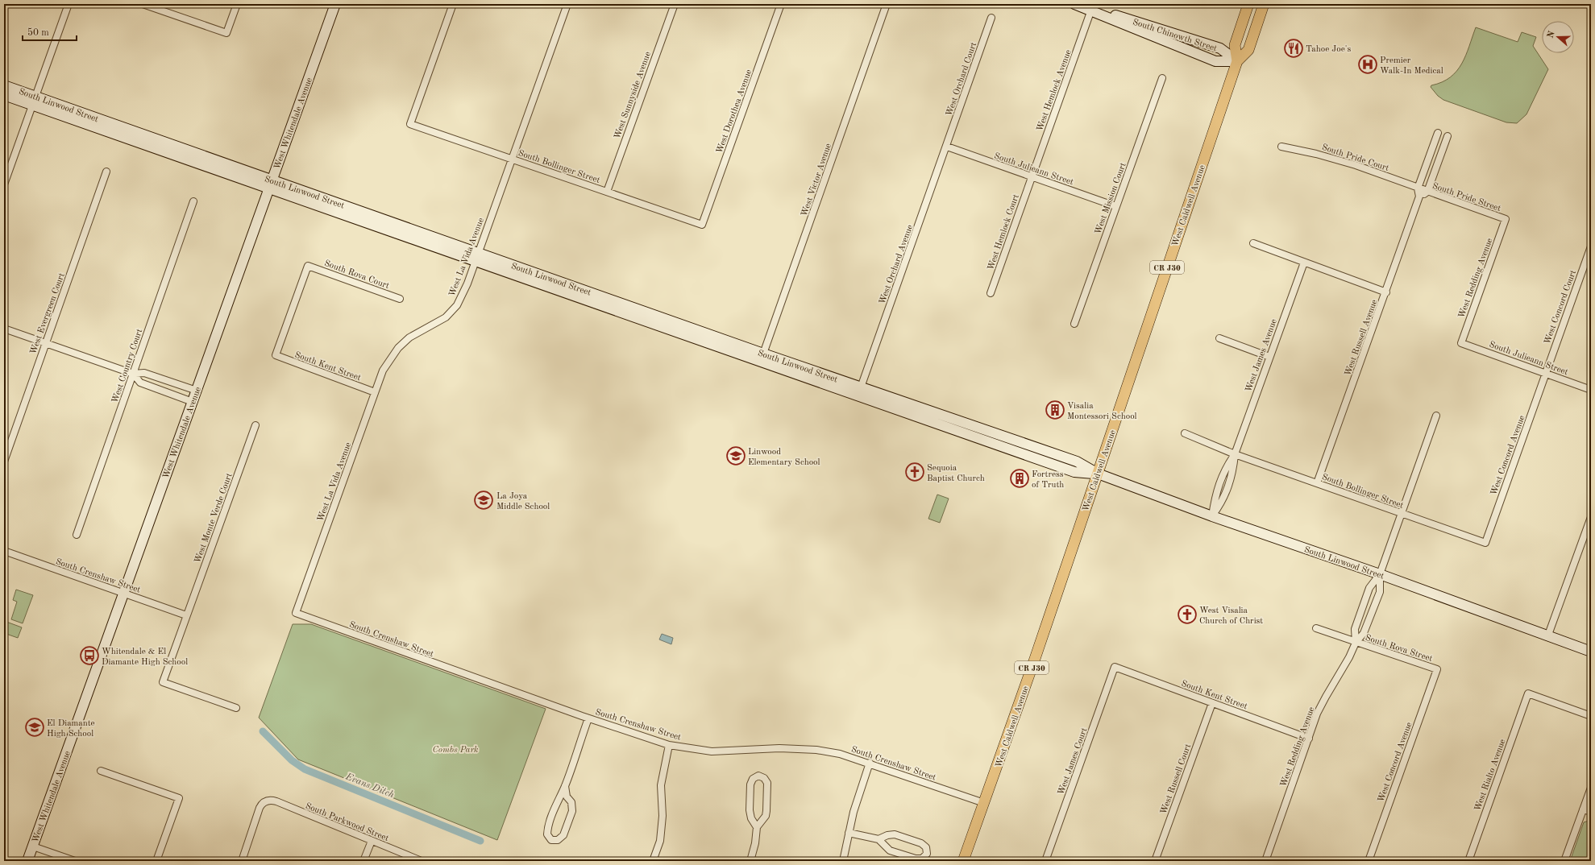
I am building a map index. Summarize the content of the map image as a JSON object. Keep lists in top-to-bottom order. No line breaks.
{"streets":{"main road":["West Caldwell Avenue","CR J30"],"street":["South Chinowth Street","West Orchard Court","West Hemlock Avenue","West Sunnyside Avenue","South Linwood Street","West Dorothea Avenue","West Whitendale Avenue","South Pride Court","South Bollinger Street","South Julieann Street","West Victor Avenue","South Pride Street","West Mission Court","West Hemlock Court","West La Vida Avenue","West Orchard Avenue","South Rova Court","West Redding Avenue","West Concord Court","West Evergreen Court","West Russell Avenue","West James Avenue","West Country Court","South Kent Street","West Concord Avenue","West Monte Verde Court","South Crenshaw Street","South Rova Street","West James Court","West Rialto Avenue","West Russell Court","South Parkwood Street"]},"crossings":[["South Chinowth Street","West Hemlock Avenue"],["South Chinowth Street","West Caldwell Avenue"],["West Orchard Court","South Julieann Street"],["West Orchard Court","West Orchard Avenue"],["West Hemlock Avenue","South Julieann Street"],["West Hemlock Avenue","West Hemlock Court"],["West Sunnyside Avenue","South Bollinger Street"],["South Linwood Street","West Whitendale Avenue"],["South Linwood Street","West Victor Avenue"],["South Linwood Street","West Caldwell Avenue"],["South Linwood Street","West La Vida Avenue"],["South Linwood Street","West Orchard Avenue"],["South Linwood Street","West Redding Avenue"],["South Linwood Street","West James Avenue"],["West Dorothea Avenue","South Bollinger Street"],["West Whitendale Avenue","South Crenshaw Street"],["South Pride Court","South Pride Street"],["South Pride Court","West Russell Avenue"],["South Bollinger Street","West La Vida Avenue"],["South Bollinger Street","West Redding Avenue"],["South Bollinger Street","West Russell Avenue"],["South Bollinger Street","West James Avenue"],["South Bollinger Street","West Concord Avenue"],["South Julieann Street","West Mission Court"],["South Julieann Street","West Hemlock Court"],["South Julieann Street","West Orchard Avenue"],["South Julieann Street","West Redding Avenue"],["South Julieann Street","West Concord Court"],["South Julieann Street","West Concord Avenue"],["South Pride Street","West Redding Avenue"],["South Pride Street","West Russell Avenue"],["West Caldwell Avenue","South Crenshaw Street"],["West La Vida Avenue","South Kent Street"],["West La Vida Avenue","South Crenshaw Street"],["South Rova Court","South Kent Street"],["West Redding Avenue","South Kent Street"],["West Redding Avenue","South Rova Street"],["West Concord Court","West Concord Avenue"],["South Kent Street","West James Court"],["South Kent Street","West Russell Court"],["West Concord Avenue","South Rova Street"],["West Monte Verde Court","South Crenshaw Street"]],"water":["Evans Ditch"],"parks":["Combs Park"],"places":{"restaurant":["Tahoe Joe's"],"hospital":["Premier Walk-In Medical"],"building":["Visalia Montessori School","Fortress of Truth"],"school or university":["Linwood Elementary School","La Joya Middle School","El Diamante High School"],"church":["Sequoia Baptist Church","West Visalia Church of Christ"],"bus stop":["Whitendale & El Diamante High School"]},"scale_bar":"50 m","north":"left"}
